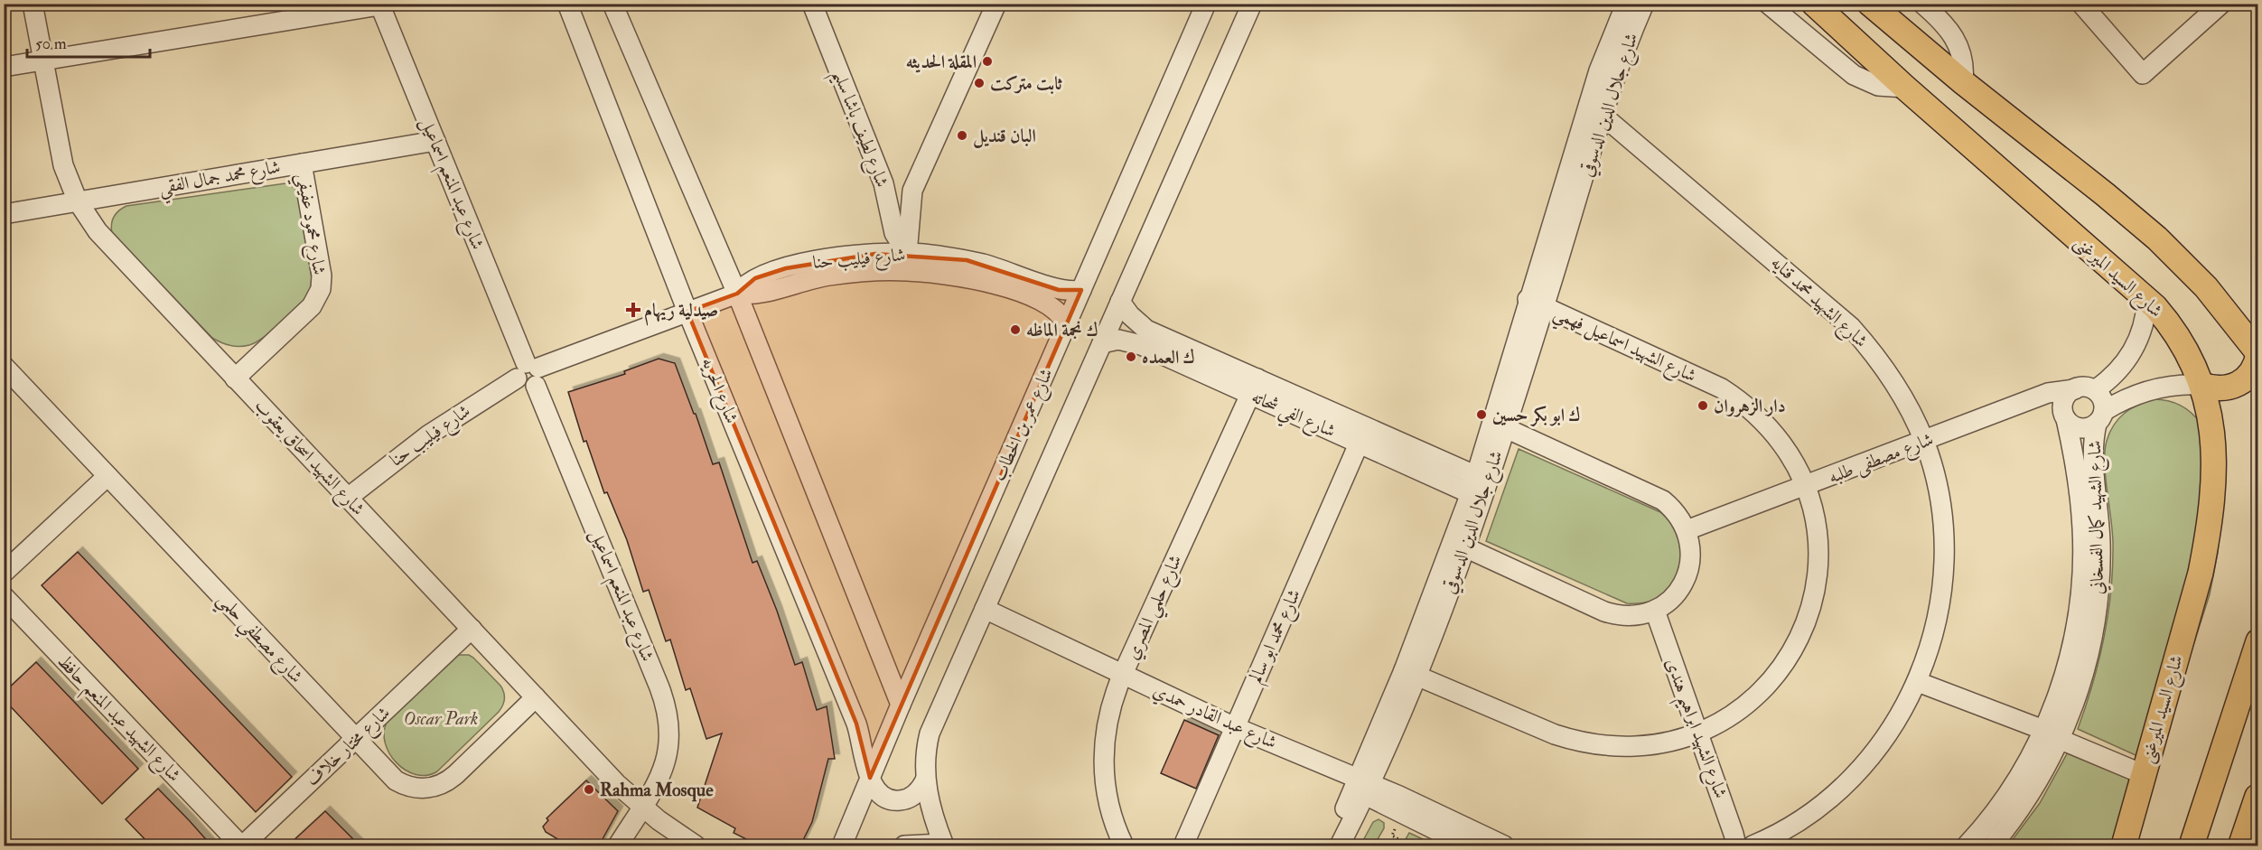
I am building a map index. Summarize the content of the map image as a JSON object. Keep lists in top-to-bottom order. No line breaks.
{"streets":{"main road":["شارع السيد الميرغنى"],"street":["شارع جلال الدين الدسوقي","شارع لطيف باشا سليم","شارع محمد جمال الفقي","شارع عبد المنعم اسماعيل","شارع محمود عفيفي","شارع فيليب حنا","شارع الشهيد محمد قنايه","شارع الشهيد اسماعيل فهمي","شارع الحريه","شارع الفي شحاته","شارع عمر بن الخطاب","شارع الشهيد اسحاق يعقوب","شارع مصطفى طلبه","شارع الشهيد كمال الفسخاني","شارع حلمي المصري","شارع محمد ابو سالم","شارع مصطفي حلمي","شارع عبد القادر حمدي","شارع الشهيد عبد المنعم حافظ","شارع الشهيد ابراهيم هندى","شارع مختار خلاف"]},"crossings":[["شارع جلال الدين الدسوقي","شارع الشهيد محمد قنايه"],["شارع جلال الدين الدسوقي","شارع الشهيد اسماعيل فهمي"],["شارع جلال الدين الدسوقي","شارع الفي شحاته"],["شارع جلال الدين الدسوقي","شارع عبد القادر حمدي"],["شارع لطيف باشا سليم","شارع فيليب حنا"],["شارع محمد جمال الفقي","شارع عبد المنعم اسماعيل"],["شارع محمد جمال الفقي","شارع محمود عفيفي"],["شارع محمد جمال الفقي","شارع الشهيد اسحاق يعقوب"],["شارع عبد المنعم اسماعيل","شارع فيليب حنا"],["شارع عبد المنعم اسماعيل","شارع الشهيد اسحاق يعقوب"],["شارع محمود عفيفي","شارع الشهيد اسحاق يعقوب"],["شارع فيليب حنا","شارع الحريه"],["شارع فيليب حنا","شارع عمر بن الخطاب"],["شارع فيليب حنا","شارع الشهيد اسحاق يعقوب"],["شارع الشهيد محمد قنايه","شارع مصطفى طلبه"],["شارع الشهيد اسماعيل فهمي","شارع مصطفى طلبه"],["شارع الشهيد اسماعيل فهمي","شارع الشهيد ابراهيم هندى"],["شارع الحريه","شارع عمر بن الخطاب"],["شارع الفي شحاته","شارع حلمي المصري"],["شارع الفي شحاته","شارع محمد ابو سالم"],["شارع الشهيد اسحاق يعقوب","شارع مصطفي حلمي"],["شارع الشهيد اسحاق يعقوب","شارع مختار خلاف"],["شارع مصطفى طلبه","شارع الشهيد كمال الفسخاني"],["شارع حلمي المصري","شارع عبد القادر حمدي"],["شارع محمد ابو سالم","شارع عبد القادر حمدي"],["شارع مصطفي حلمي","شارع مختار خلاف"],["شارع الشهيد عبد المنعم حافظ","شارع مختار خلاف"]],"parks":["Oscar Park"],"places":{"other":["المقلة الحديثه","ثابت متركت","البان قنديل","ك نجمة الماظه","ك العمده","دار الزهروان","ك ابو بكر حسين","Rahma Mosque"],"health":["صيدلية ريهام"]},"scale_bar":"50 m"}
